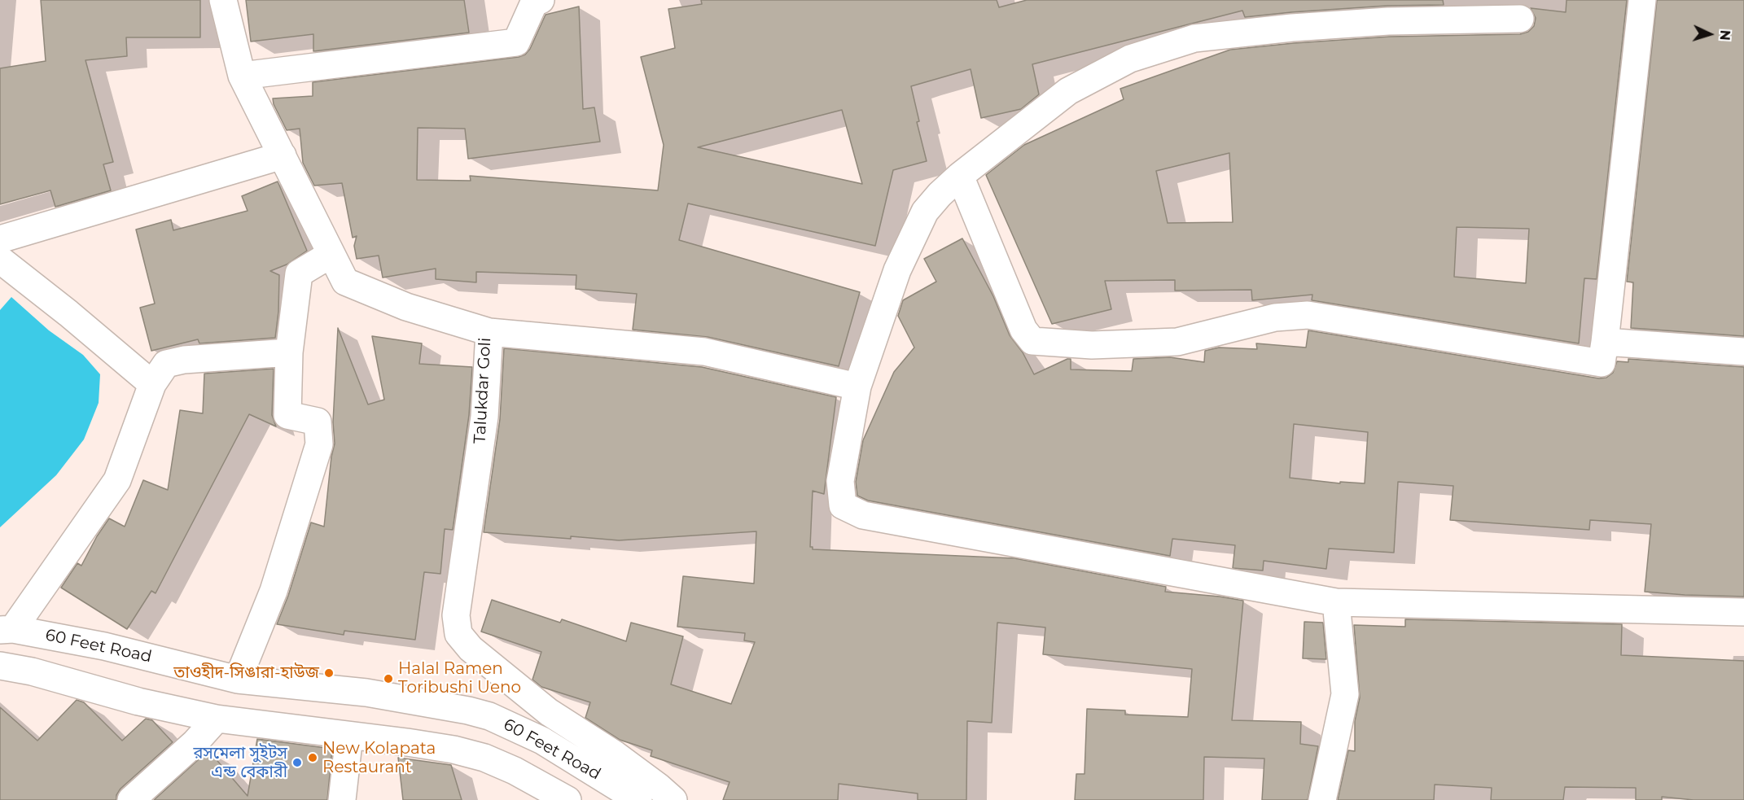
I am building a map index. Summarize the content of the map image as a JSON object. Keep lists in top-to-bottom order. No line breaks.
{"streets":{"street":["Talukdar Goli","60 Feet Road"]},"places":["তাওহীদ-সিঙারা-হাউজ","Halal Ramen Toribushi Ueno","New Kolapata Restaurant","রসমেলা সুইটস এন্ড বেকারী"],"north":"right"}
